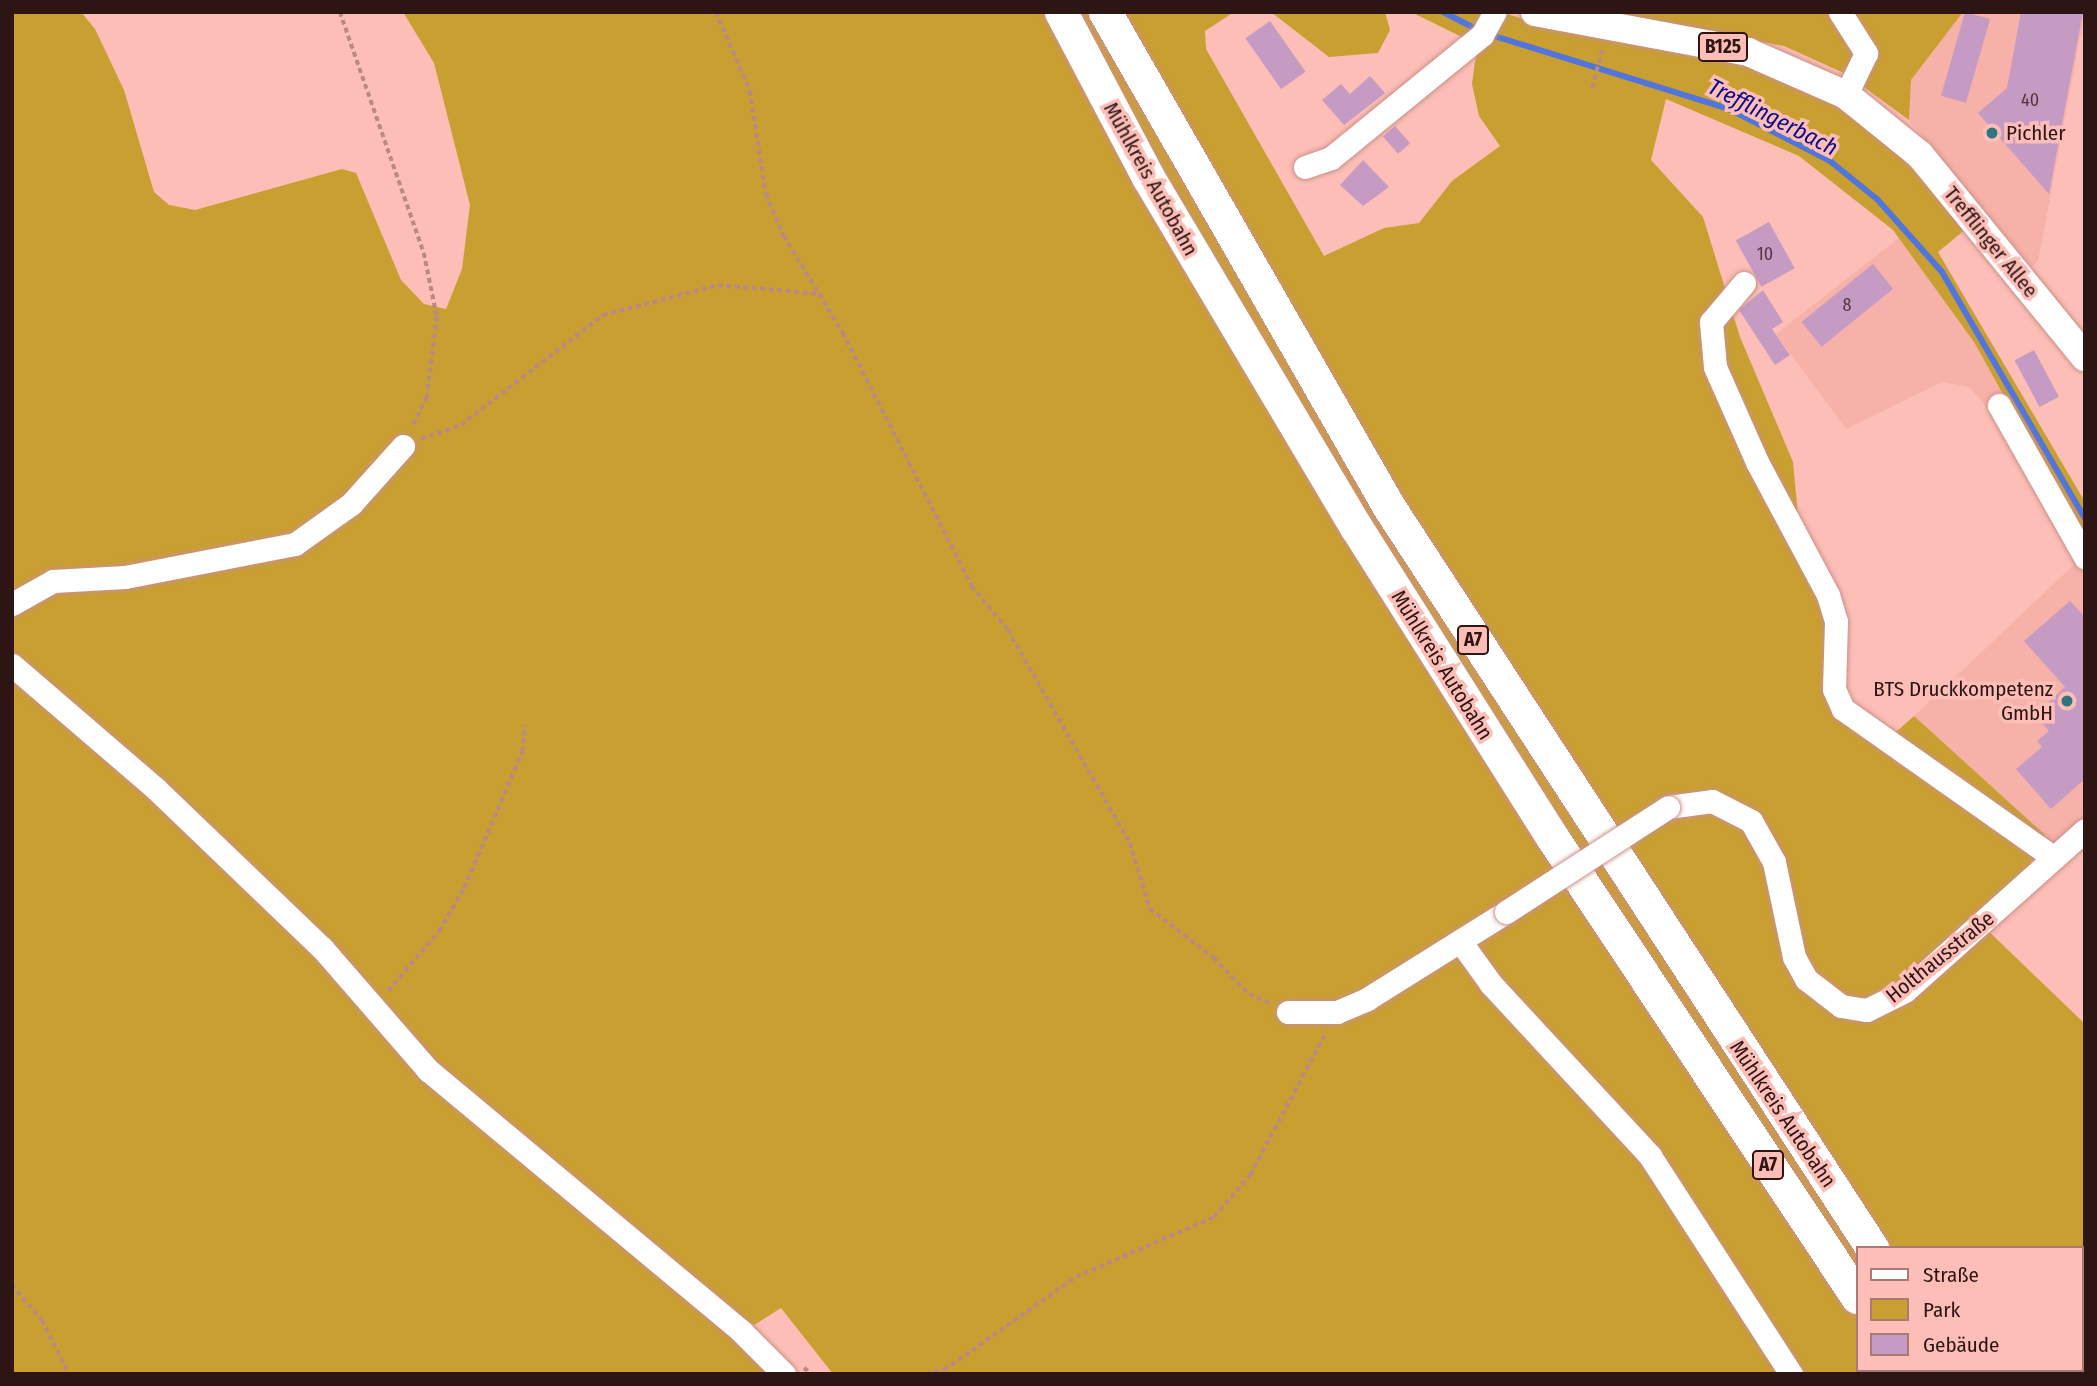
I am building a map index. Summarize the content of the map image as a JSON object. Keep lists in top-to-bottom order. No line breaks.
{"streets":{"highway":["Mühlkreis Autobahn","A7"],"main road":["B125","Trefflinger Allee"],"street":["Holthausstraße"]},"crossings":[["B125","Trefflinger Allee"]],"water":["Trefflingerbach"],"places":["Pichler","BTS Druckkompetenz GmbH"],"house_numbers":["40","10","8"],"legend":["Straße","Park","Gebäude"]}
